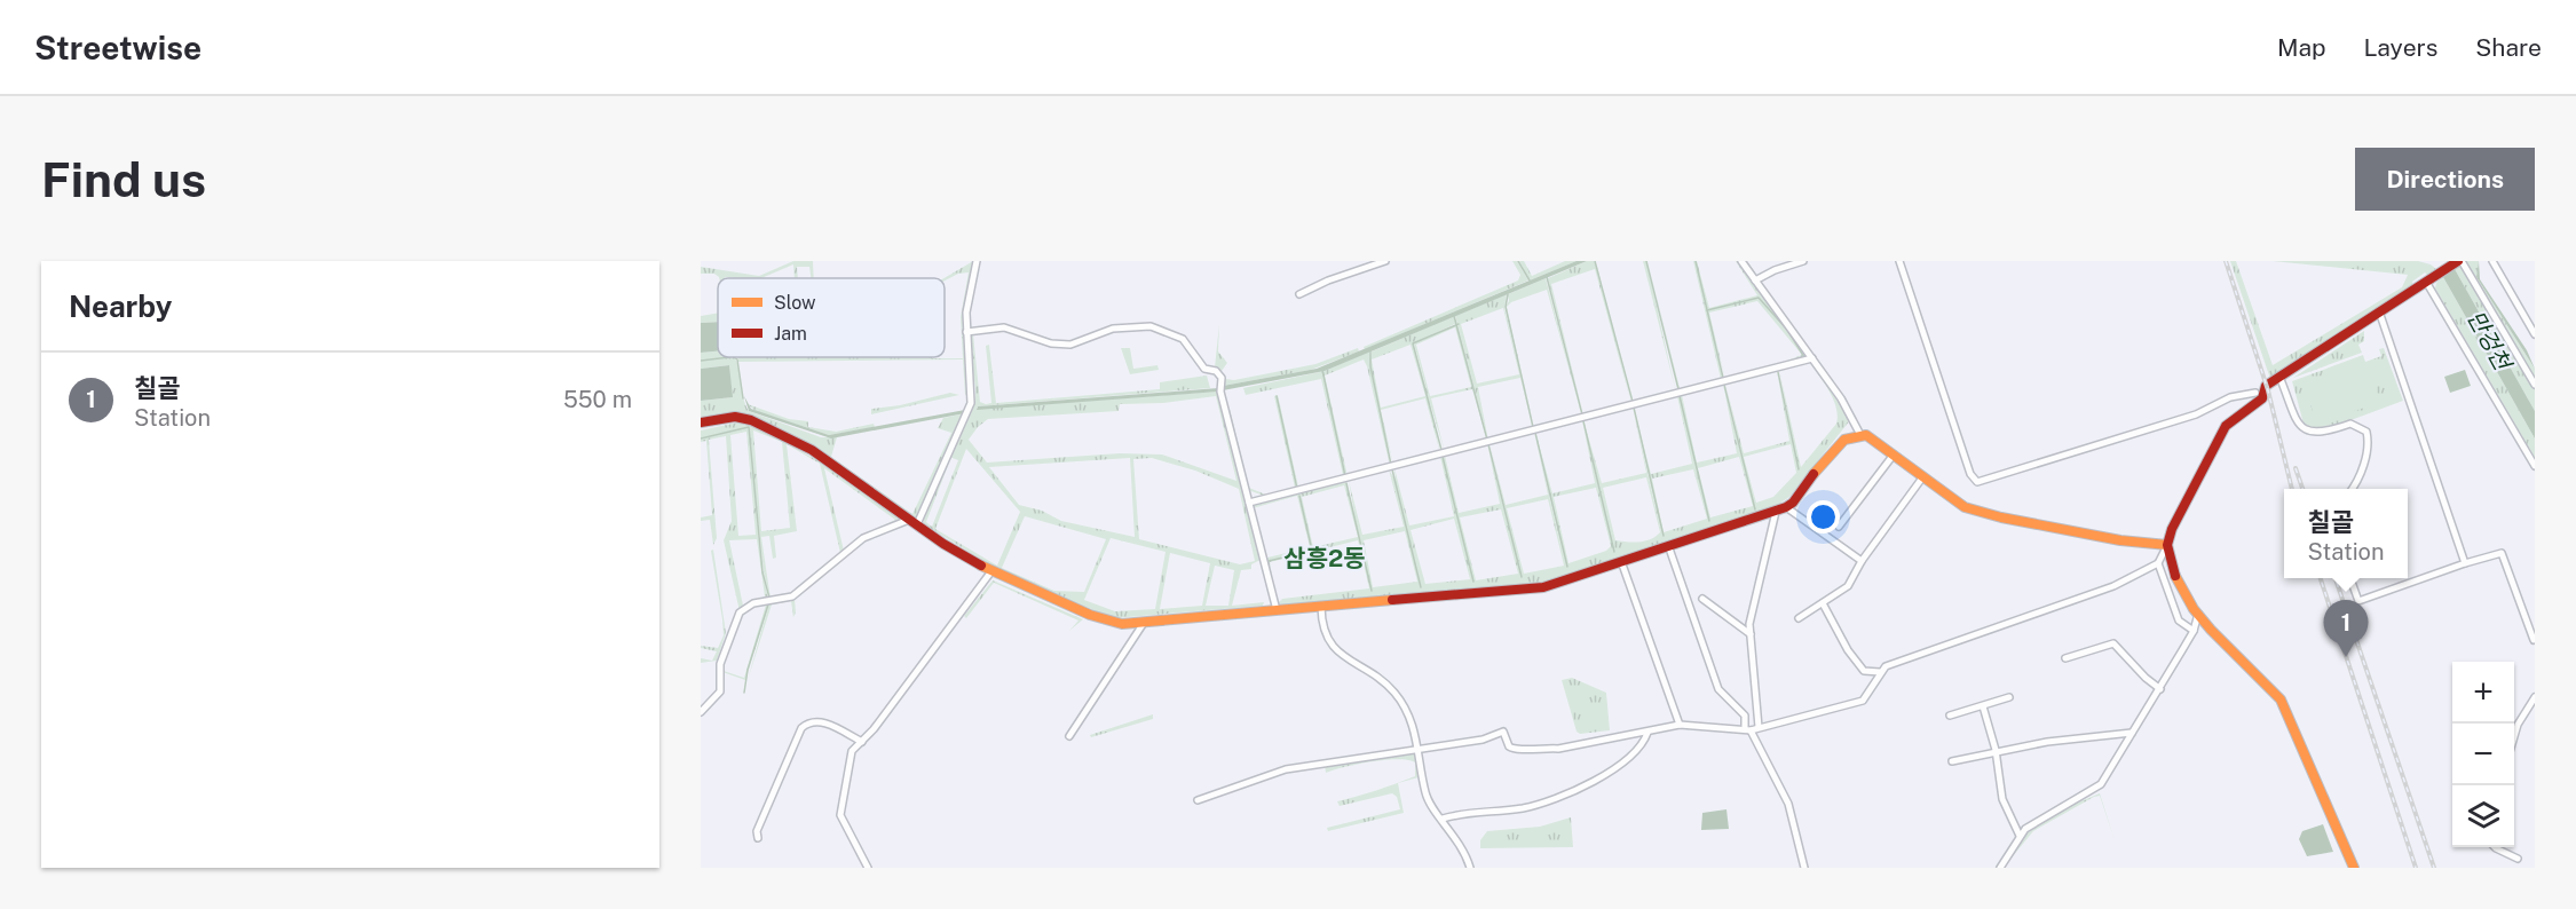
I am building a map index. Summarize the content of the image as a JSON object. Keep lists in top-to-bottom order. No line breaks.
{"districts":["삼흥2동"],"water":["만겅천"],"legend":["Slow","Jam"],"page":{"header":"Streetwise","nav":["Map","Layers","Share"],"buttons":"Directions","title":"Find us","heading":"Nearby","list":[{"mark":"1","name":"칠골","note":"Station","value":"550 m"}],"popup":["칠골","Station"],"pins":"1","map_buttons":["+","−"]}}
